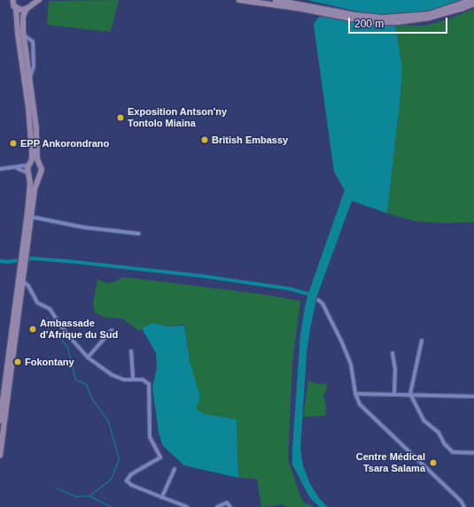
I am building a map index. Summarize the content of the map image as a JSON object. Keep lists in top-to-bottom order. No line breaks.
{"places":["Exposition Antson'ny Tontolo Miaina","British Embassy","EPP Ankorondrano","Ambassade d'Afrique du Sud","Fokontany","Centre Médical Tsara Salama"],"scale_bar":"200 m"}
